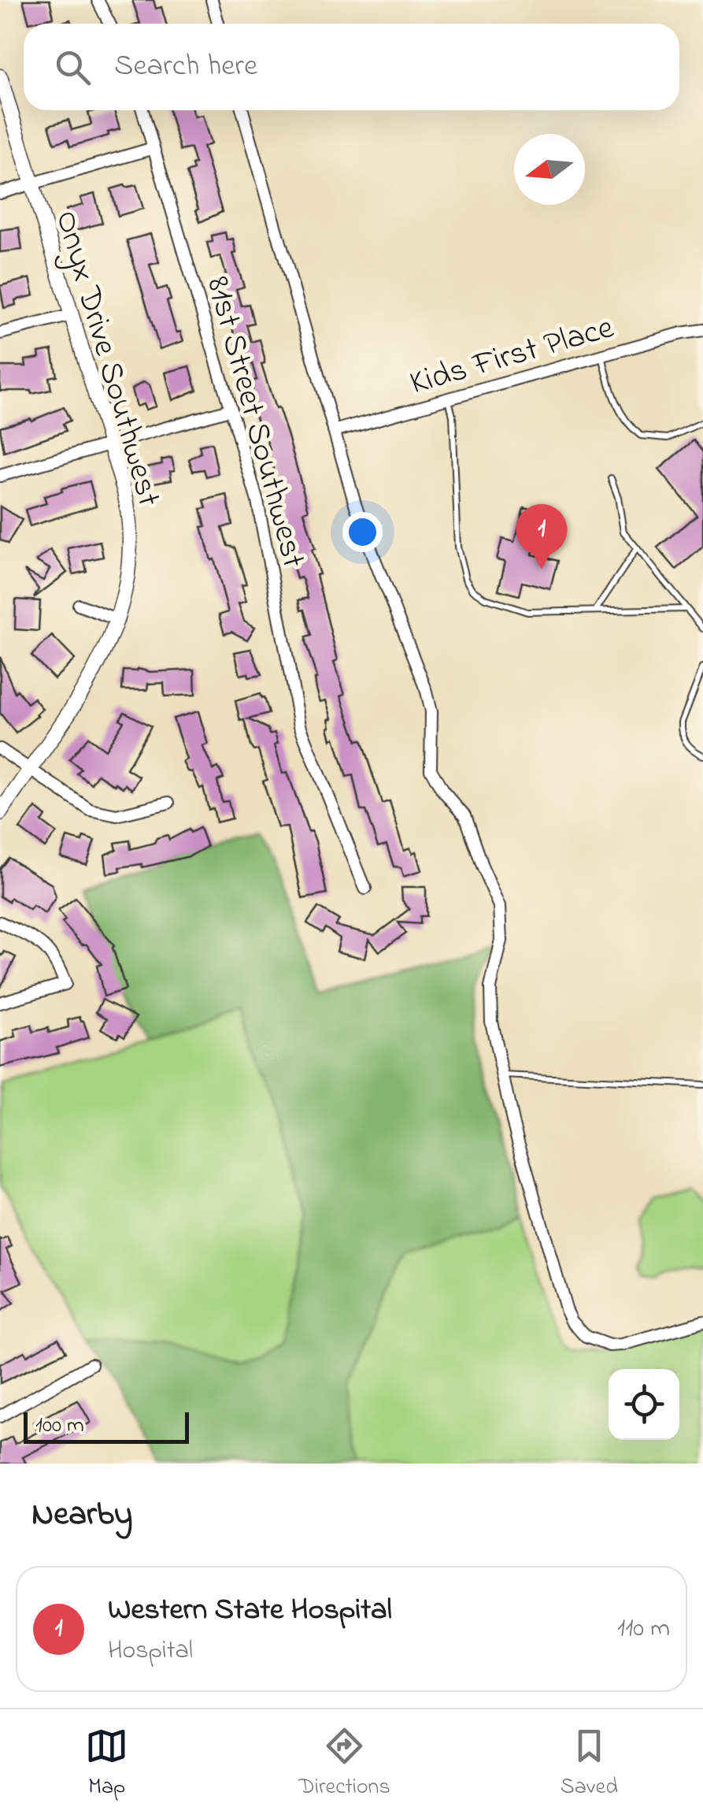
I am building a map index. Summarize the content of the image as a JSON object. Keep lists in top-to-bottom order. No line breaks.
{"streets":{"street":["Kids First Place","Onyx Drive Southwest","81st Street Southwest"]},"scale_bar":"100 m","north":"left","page":{"search":"Search here","pins":"1","scale":"100 m","heading":"Nearby","list":[{"mark":"1","name":"Western State Hospital","note":"Hospital","value":"110 m"}],"nav":["Map","Directions","Saved"]}}
